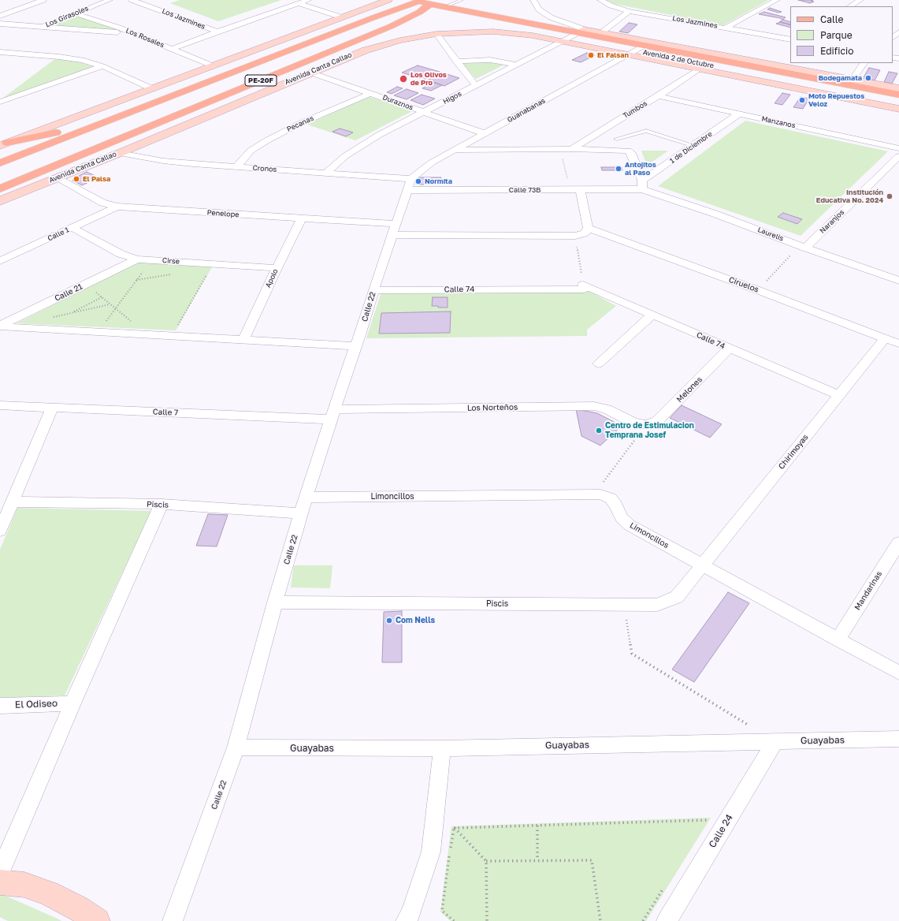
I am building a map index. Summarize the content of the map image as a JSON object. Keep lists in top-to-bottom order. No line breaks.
{"streets":{"main road":["Avenida 2 de Octubre","Avenida Canta Callao","PE-20F"],"street":["Los Girasoles","Los Jazmines","Los Rosales","Higos","Duraznos","Tumbos","Guanabanas","Manzanos","Pecanas","1 de Diciembre","Cronos","Calle 73B","Penelope","Naranjos","Calle 1","Laurelis","Cirse","Apolo","Ciruelos","Calle 74","Calle 21","Calle 22","Melones","Los Norteños","Calle 7","Chirimoyas","Limoncillos","Piscis","Mandarinas","El Odiseo","Guayabas","Calle 24"]},"crossings":[["Los Girasoles","Los Rosales"],["Avenida 2 de Octubre","Avenida Canta Callao"],["Avenida 2 de Octubre","PE-20F"],["Avenida 2 de Octubre","Higos"],["Avenida 2 de Octubre","Tumbos"],["Avenida 2 de Octubre","Guanabanas"],["Avenida Canta Callao","PE-20F"],["Avenida Canta Callao","Higos"],["Avenida Canta Callao","Duraznos"],["Avenida Canta Callao","Cronos"],["Avenida Canta Callao","Penelope"],["Higos","Duraznos"],["Higos","Cronos"],["Duraznos","Guanabanas"],["Duraznos","Pecanas"],["Tumbos","Manzanos"],["Guanabanas","Cronos"],["Guanabanas","Calle 73B"],["Guanabanas","Calle 22"],["Manzanos","1 de Diciembre"],["Pecanas","Cronos"],["1 de Diciembre","Calle 73B"],["1 de Diciembre","Laurelis"],["Cronos","Calle 73B"],["Cronos","Calle 22"],["Calle 73B","Laurelis"],["Calle 73B","Calle 22"],["Penelope","Calle 1"],["Penelope","Apolo"],["Penelope","Calle 22"],["Naranjos","Laurelis"],["Calle 1","Cirse"],["Cirse","Apolo"],["Cirse","Calle 21"],["Ciruelos","Chirimoyas"],["Calle 74","Calle 22"],["Calle 74","Melones"],["Calle 74","Chirimoyas"],["Calle 22","Los Norteños"],["Calle 22","Calle 7"],["Calle 22","Limoncillos"],["Calle 22","Piscis"],["Calle 22","Guayabas"],["Melones","Los Norteños"],["Los Norteños","Calle 7"],["Chirimoyas","Limoncillos"],["Chirimoyas","Piscis"],["Limoncillos","Piscis"],["Limoncillos","Mandarinas"],["Guayabas","Calle 24"]],"places":["El Falsan","Bodegamata","Los Olivos de Pro","Moto Repuestos Veloz","Antojitos al Paso","El Palsa","Normita","Institución Educativa No. 2024","Centro de Estimulacion Temprana Josef","Com Nells"],"legend":["Calle","Parque","Edificio"]}
